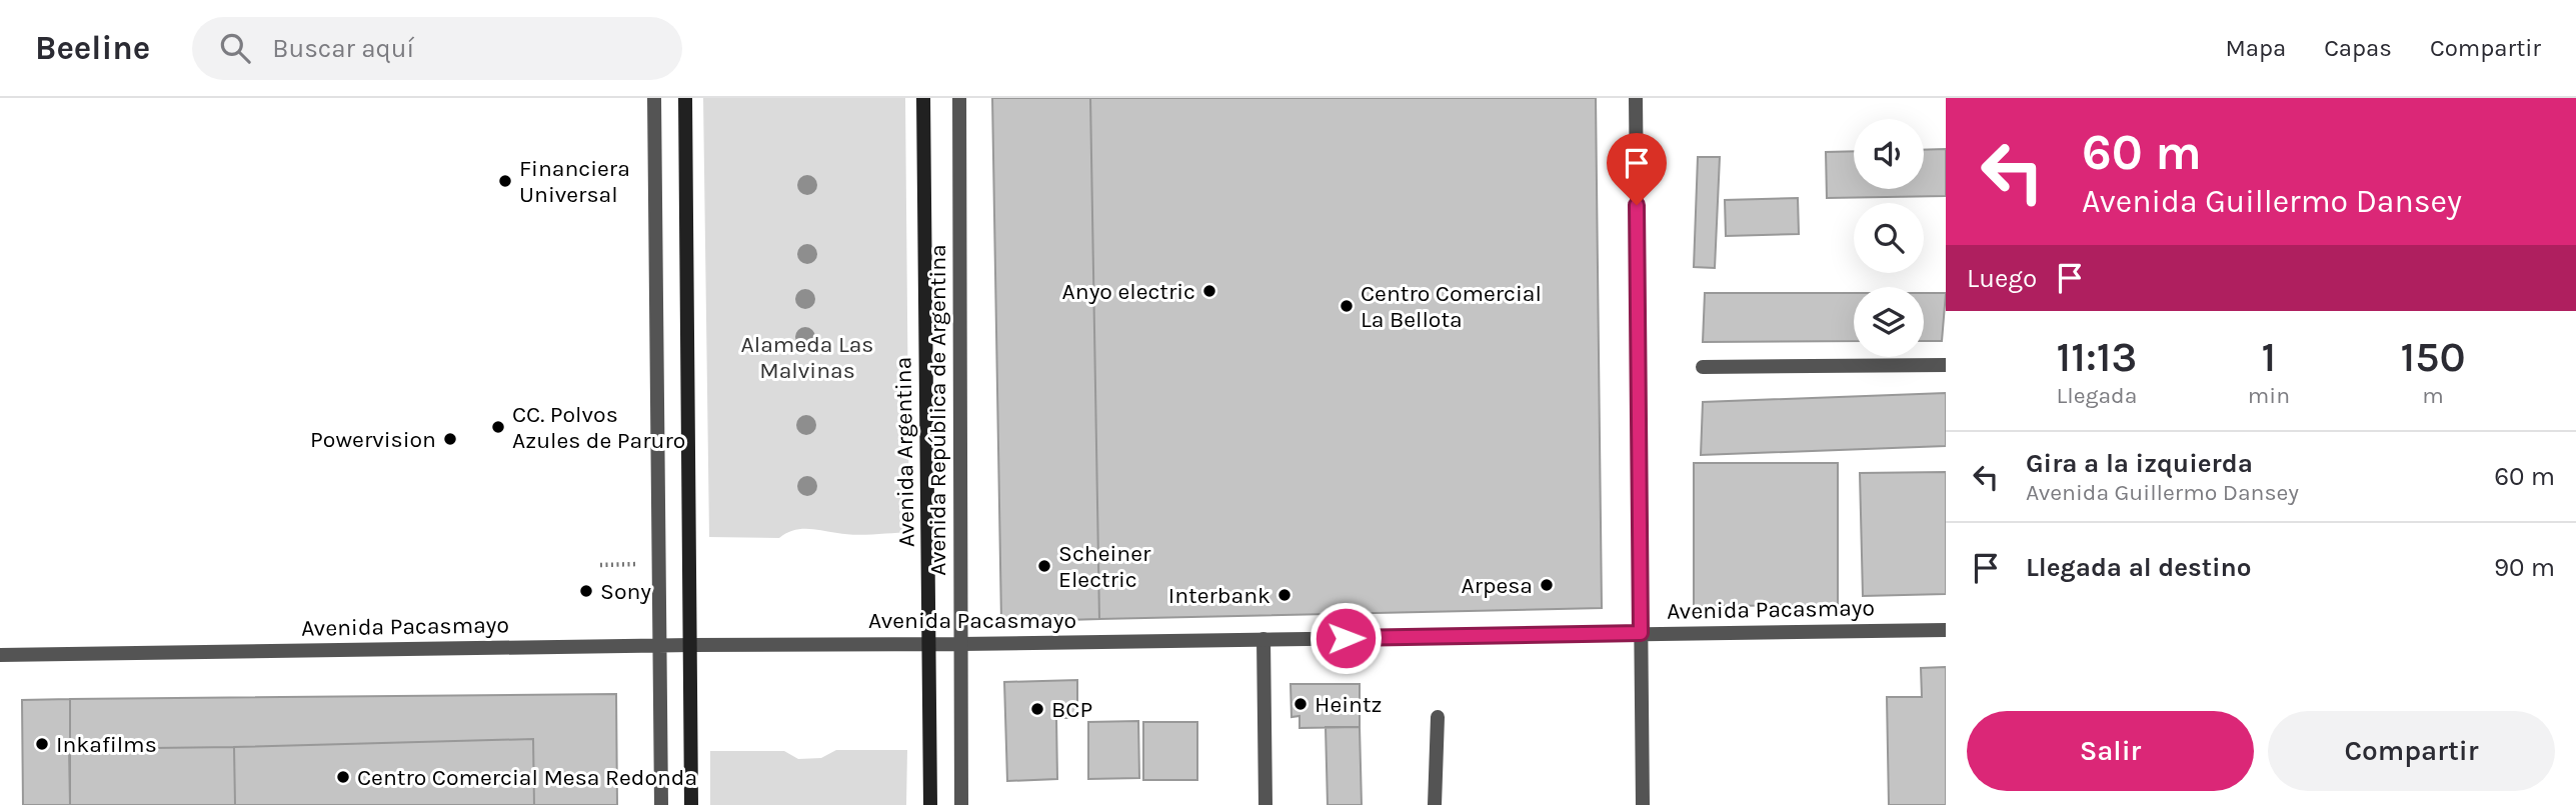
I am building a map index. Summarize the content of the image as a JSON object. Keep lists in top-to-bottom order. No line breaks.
{"streets":{"main road":["Avenida Argentina"],"street":["Avenida República de Argentina","Avenida Pacasmayo"]},"crossings":[["Avenida República de Argentina","Avenida Pacasmayo"],["Avenida Argentina","Avenida Pacasmayo"]],"parks":["Alameda Las Malvinas"],"places":["Financiera Universal","Anyo electric","Centro Comercial La Bellota","CC. Polvos Azules de Paruro","Powervision","Scheiner Electric","Arpesa","Sony","Interbank","Heintz","BCP","Inkafilms","Centro Comercial Mesa Redonda"],"page":{"header":"Beeline","search":"Buscar aquí","nav":["Mapa","Capas","Compartir"],"turn":["60 m","Avenida Guillermo Dansey"],"then":"Luego","eta":["11:13","Llegada","1","min","150","m"],"list":[{"name":"Gira a la izquierda","note":"Avenida Guillermo Dansey","value":"60 m"},{"name":"Llegada al destino","value":"90 m"}],"buttons":["Salir","Compartir"]}}
